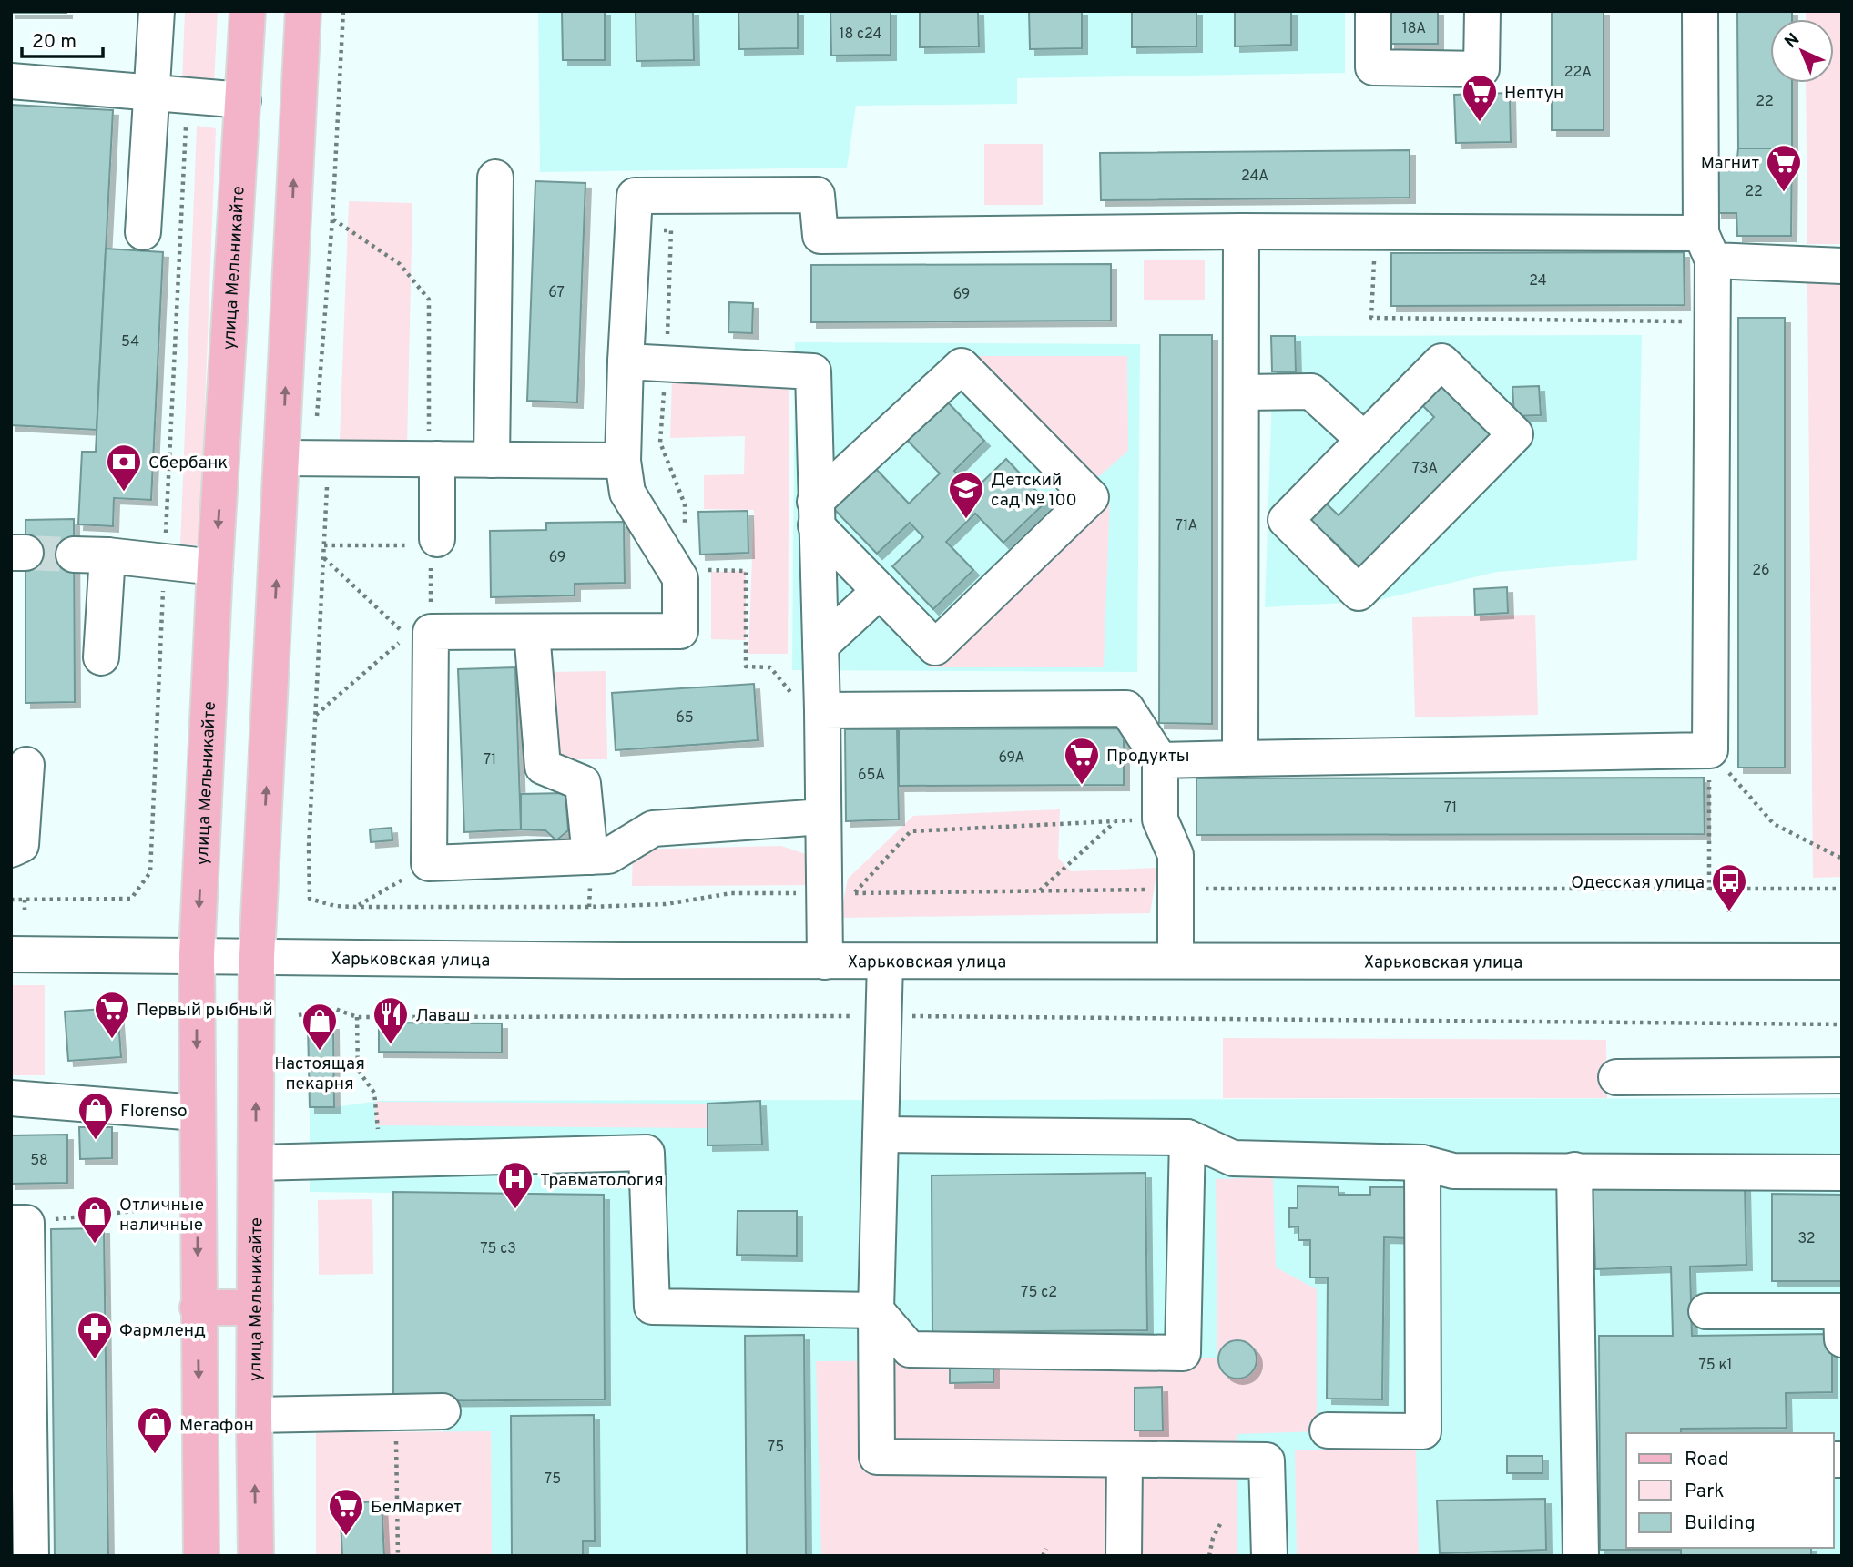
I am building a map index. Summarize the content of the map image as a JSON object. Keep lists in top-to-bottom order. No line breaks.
{"streets":{"main road":["улица Мельникайте"],"street":["Харьковская улица"]},"crossings":[["улица Мельникайте","Харьковская улица"]],"places":{"supermarket":["Нептун","Магнит","Продукты","Первый рыбный","БелМаркет"],"bank":["Сбербанк"],"school or university":["Детский сад № 100"],"bus stop":["Одесская улица"],"restaurant":["Лаваш"],"shop":["Настоящая пекарня","Florenso","Отличные наличные","Мегафон"],"hospital":["Травматология"],"pharmacy":["Фармленд"]},"house_numbers":["18А","18 с24","22А","22","24А","22","24","67","69","54","73А","71А","69","26","65","69А","71","65А","71","58","32","75 с3","75 с2","75 к1","75","75"],"legend":["Road","Park","Building"],"scale_bar":"20 m","north":"top left"}
